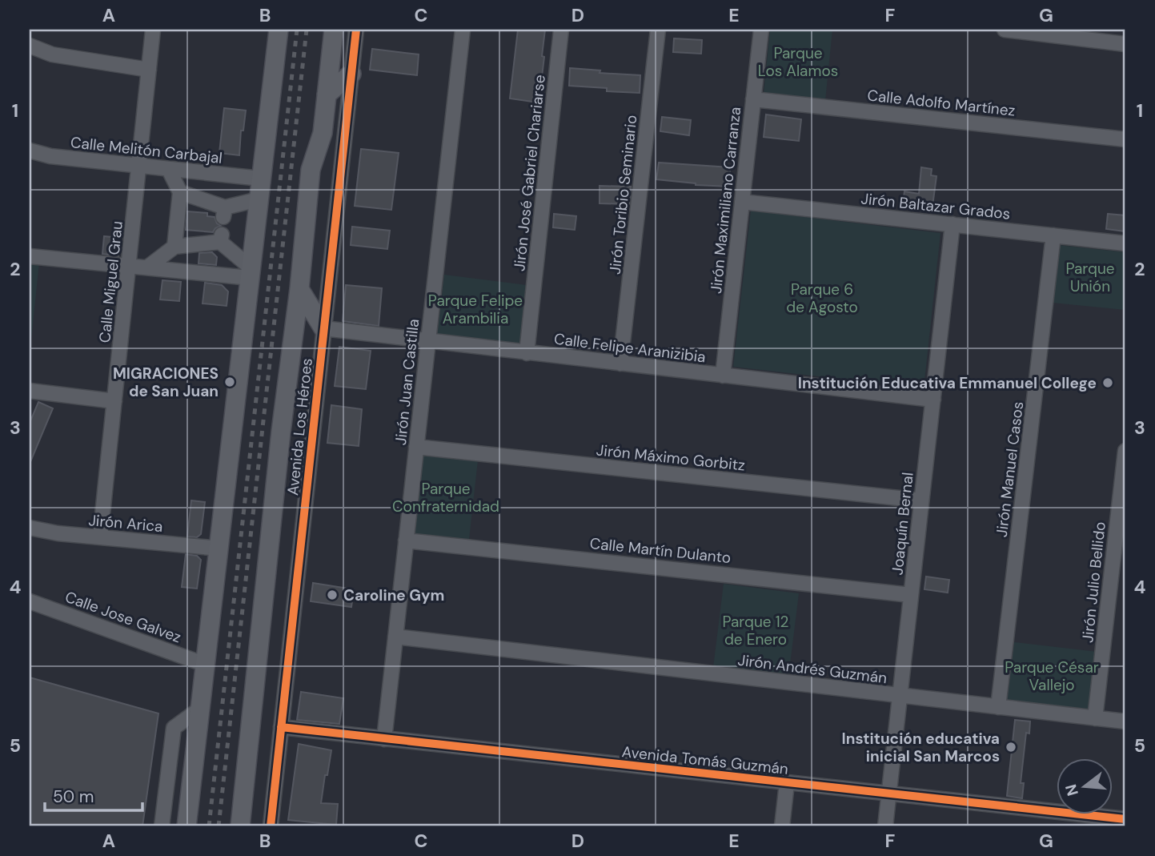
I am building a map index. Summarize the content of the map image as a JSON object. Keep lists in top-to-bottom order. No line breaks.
{"streets":{"main road":["Avenida Los Héroes"],"street":["Calle Adolfo Martínez","Calle Melitón Carbajal","Jirón José Gabriel Chariarse","Jirón Toribio Seminario","Jirón Maximiliano Carranza","Jirón Baltazar Grados","Calle Miguel Grau","Calle Felipe Aranizibia","Jirón Juan Castilla","Jirón Máximo Gorbitz","Jirón Manuel Casos","Jirón Arica","Joaquín Bernal","Calle Martín Dulanto","Jirón Julio Bellido","Calle Jose Galvez","Jirón Andrés Guzmán","Avenida Tomás Guzmán"]},"crossings":[["Calle Adolfo Martínez","Jirón Maximiliano Carranza"],["Calle Melitón Carbajal","Calle Miguel Grau"],["Jirón José Gabriel Chariarse","Calle Felipe Aranizibia"],["Jirón Toribio Seminario","Calle Felipe Aranizibia"],["Jirón Maximiliano Carranza","Jirón Baltazar Grados"],["Jirón Maximiliano Carranza","Calle Felipe Aranizibia"],["Jirón Baltazar Grados","Jirón Manuel Casos"],["Jirón Baltazar Grados","Joaquín Bernal"],["Calle Miguel Grau","Jirón Arica"],["Calle Felipe Aranizibia","Jirón Juan Castilla"],["Calle Felipe Aranizibia","Avenida Los Héroes"],["Calle Felipe Aranizibia","Joaquín Bernal"],["Jirón Juan Castilla","Jirón Máximo Gorbitz"],["Jirón Juan Castilla","Calle Martín Dulanto"],["Jirón Juan Castilla","Jirón Andrés Guzmán"],["Jirón Juan Castilla","Avenida Tomás Guzmán"],["Avenida Los Héroes","Avenida Tomás Guzmán"],["Jirón Máximo Gorbitz","Joaquín Bernal"],["Jirón Manuel Casos","Jirón Andrés Guzmán"],["Joaquín Bernal","Calle Martín Dulanto"],["Joaquín Bernal","Jirón Andrés Guzmán"],["Joaquín Bernal","Avenida Tomás Guzmán"],["Jirón Julio Bellido","Jirón Andrés Guzmán"]],"parks":["Parque Los Alamos","Parque Unión","Parque 6 de Agosto","Parque Felipe Arambilia","Parque Confraternidad","Parque 12 de Enero","Parque César Vallejo"],"places":["MIGRACIONES de San Juan","Institución Educativa Emmanuel College","Caroline Gym","Institución educativa inicial San Marcos"],"scale_bar":"50 m","north":"left","grid":{"columns":["A","B","C","D","E","F","G"],"rows":["1","2","3","4","5"]}}
